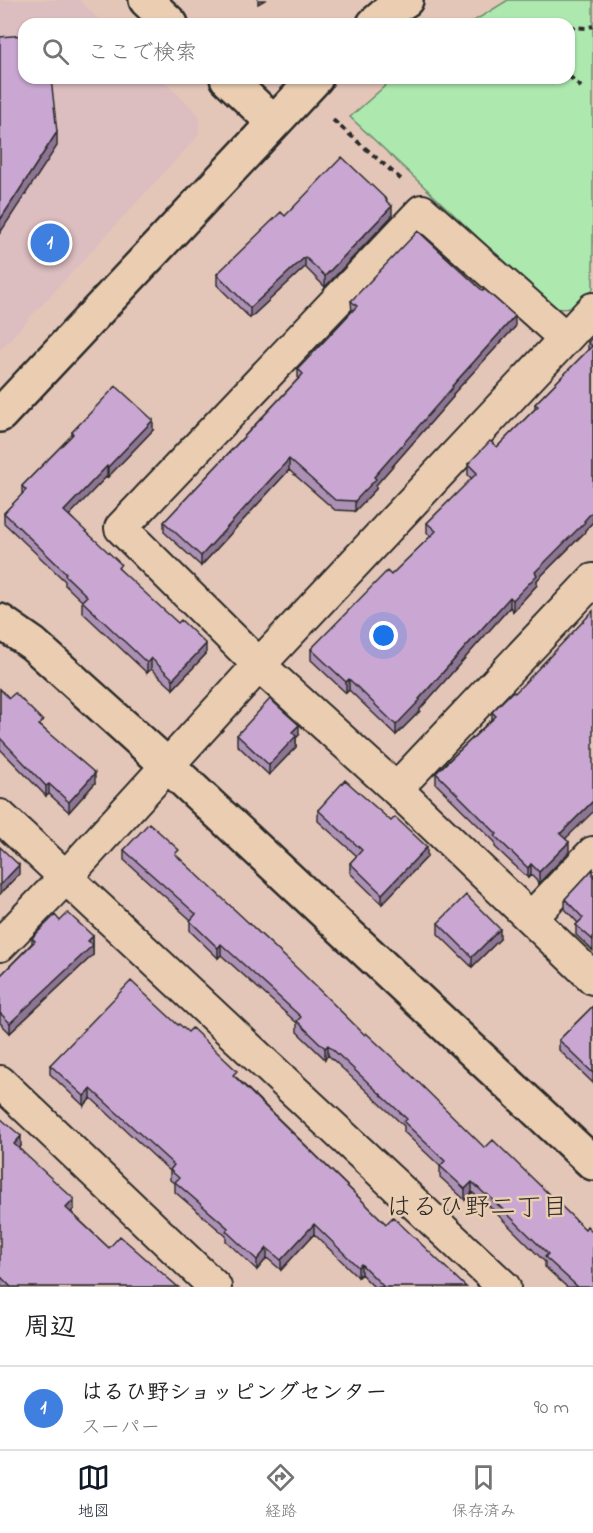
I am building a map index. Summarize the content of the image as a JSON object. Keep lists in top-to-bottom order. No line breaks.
{"districts":["はるひ野二丁目"],"page":{"search":"ここで検索","pins":"1","heading":"周辺","list":[{"mark":"1","name":"はるひ野ショッピングセンター","note":"スーパー","value":"90 m"}],"nav":["地図","経路","保存済み"]}}
